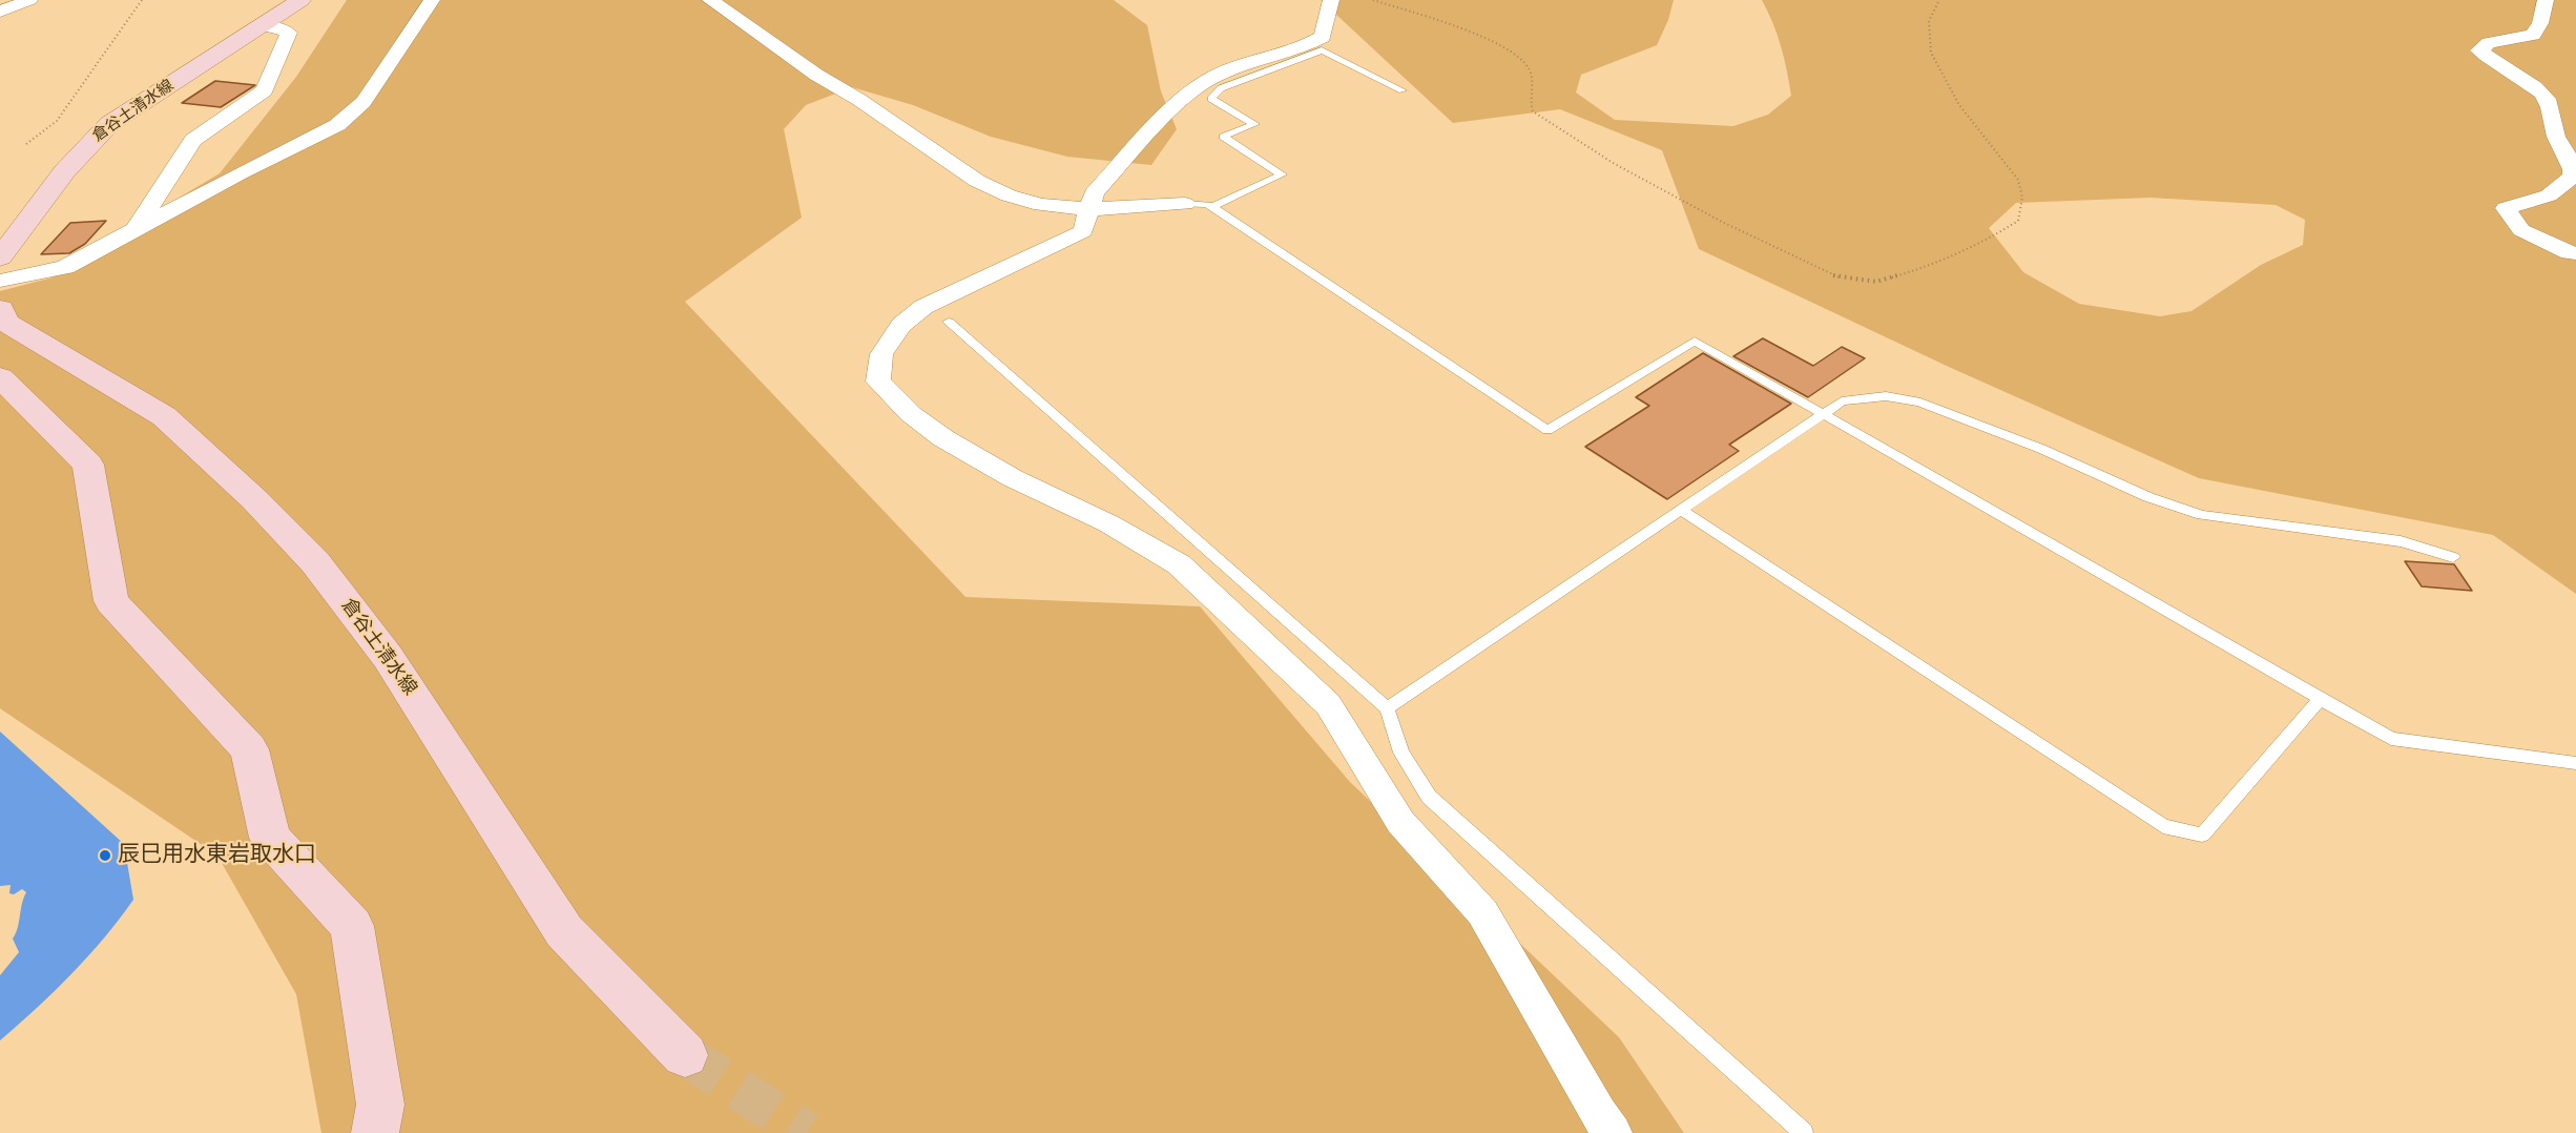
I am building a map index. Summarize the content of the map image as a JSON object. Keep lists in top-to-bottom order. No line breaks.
{"streets":{"main road":["倉谷土清水線"]},"places":["辰巳用水東岩取水口"]}
